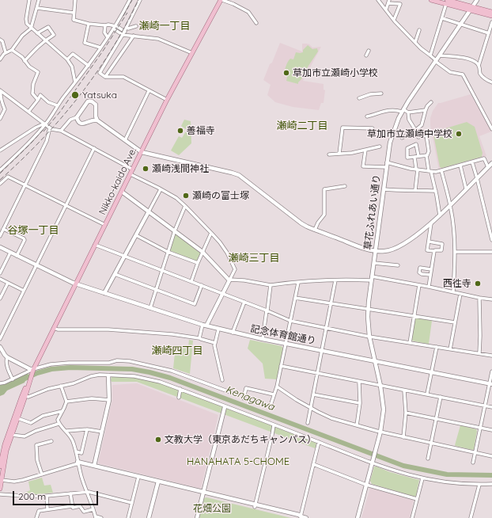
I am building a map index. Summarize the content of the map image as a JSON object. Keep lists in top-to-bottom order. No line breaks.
{"streets":{"main road":["Nikko-kaido Ave."],"street":["草花ふれあい通り","記念体育館通り"]},"crossings":[["Nikko-kaido Ave.","記念体育館通り"],["草花ふれあい通り","記念体育館通り"]],"districts":["瀬崎一丁目","瀬崎二丁目","谷塚一丁目","瀬崎三丁目","瀬崎四丁目","HANAHATA 5-CHOME"],"water":["Kenagawa"],"parks":["花畑公園"],"places":["草加市立瀬崎小学校","Yatsuka","善福寺","草加市立瀬崎中学校","瀬崎浅間神社","瀬崎の富士塚","西徃寺","文教大学（東京あだちキャンパス）"],"scale_bar":"200 m"}
